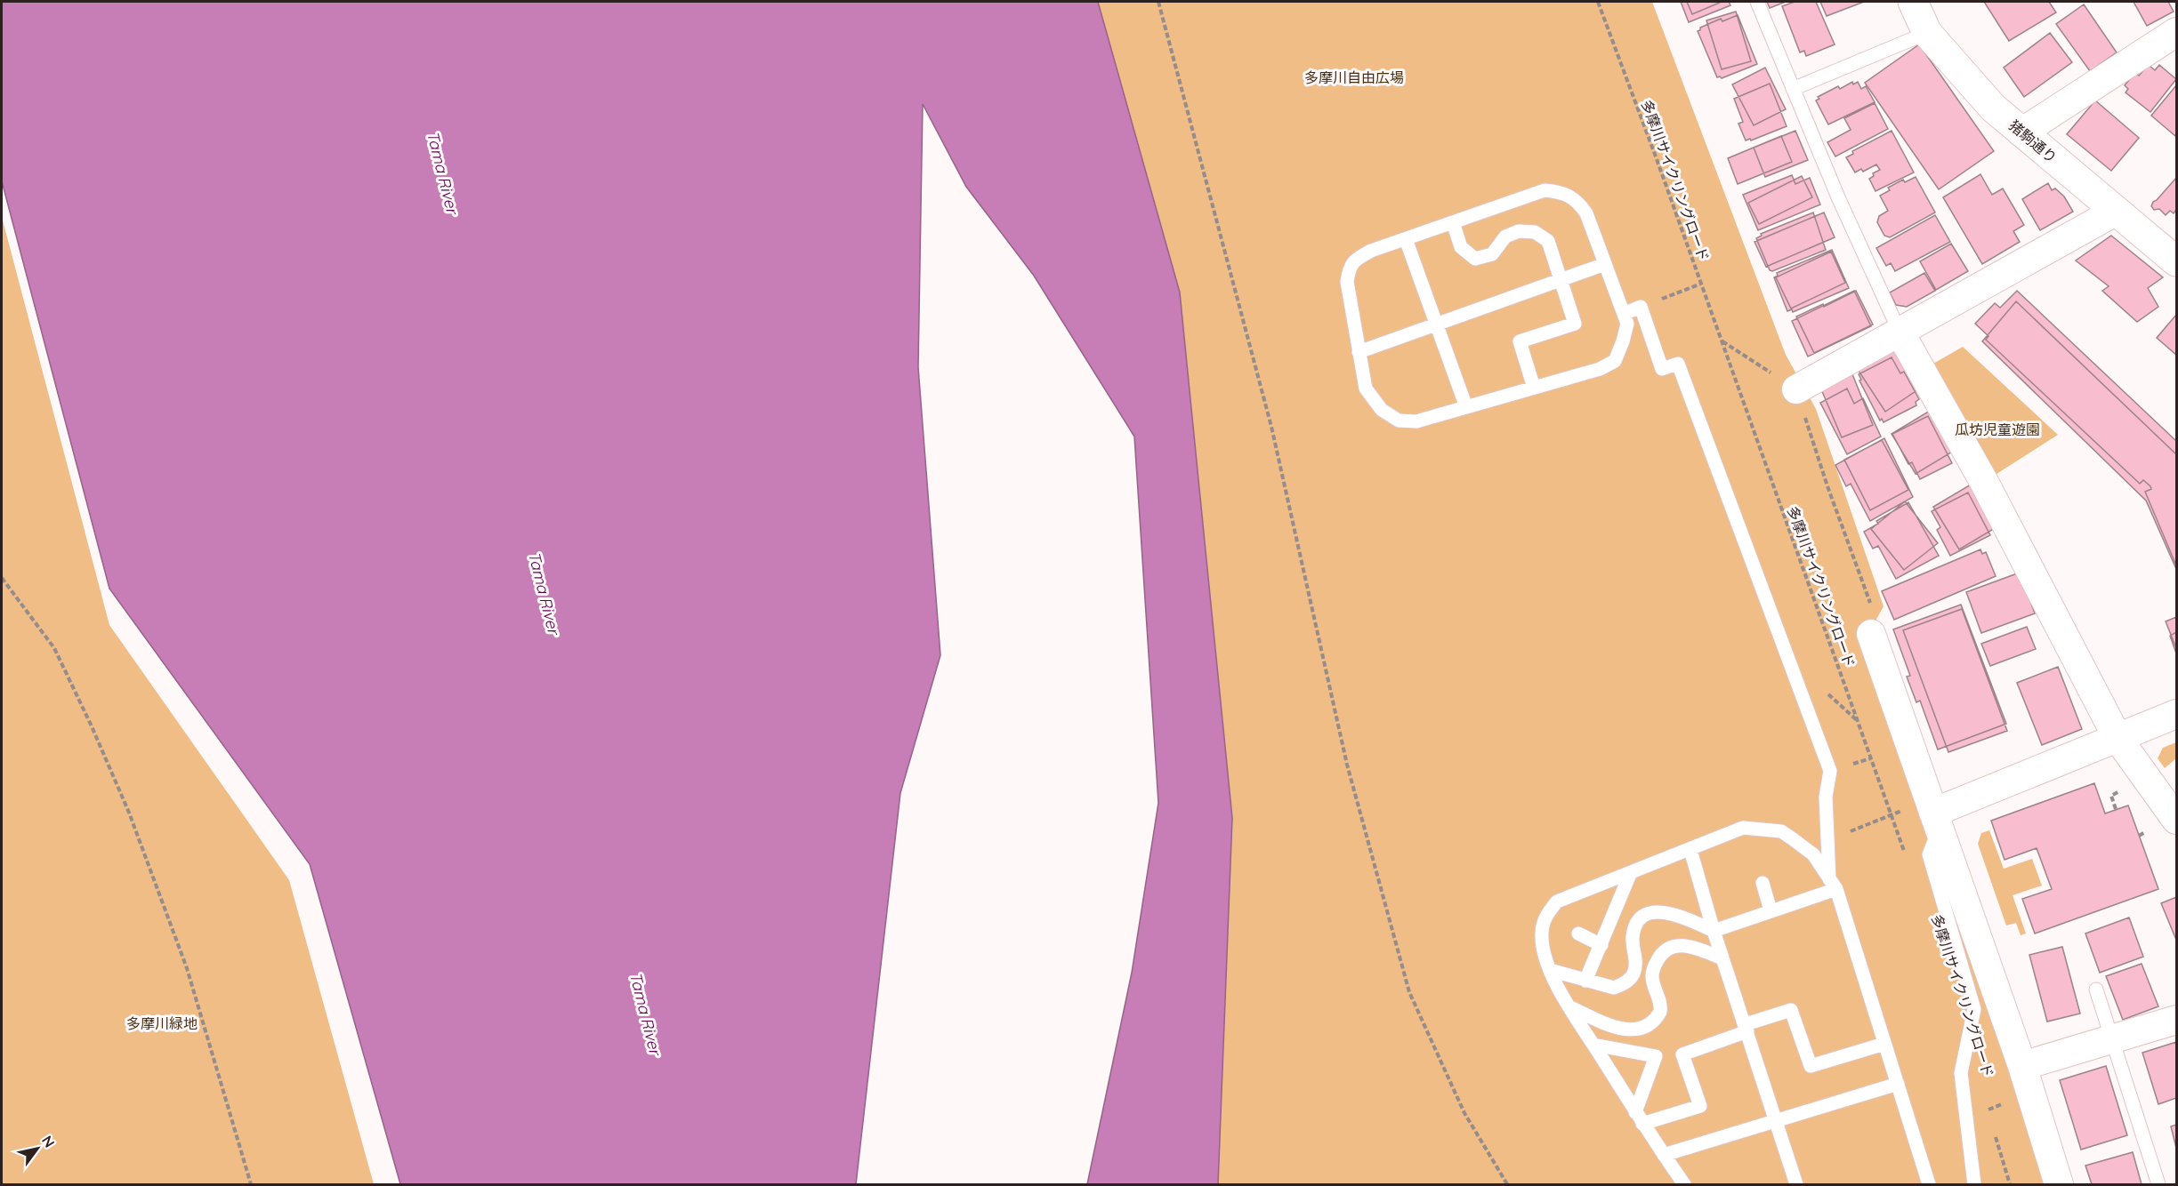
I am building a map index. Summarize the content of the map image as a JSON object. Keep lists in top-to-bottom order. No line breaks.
{"streets":{"street":["猪駒通り"],"path":["多摩川サイクリングロード"]},"water":["Tama River"],"parks":["多摩川自由広場","瓜坊児童遊園","多摩川緑地"],"north":"top right"}
